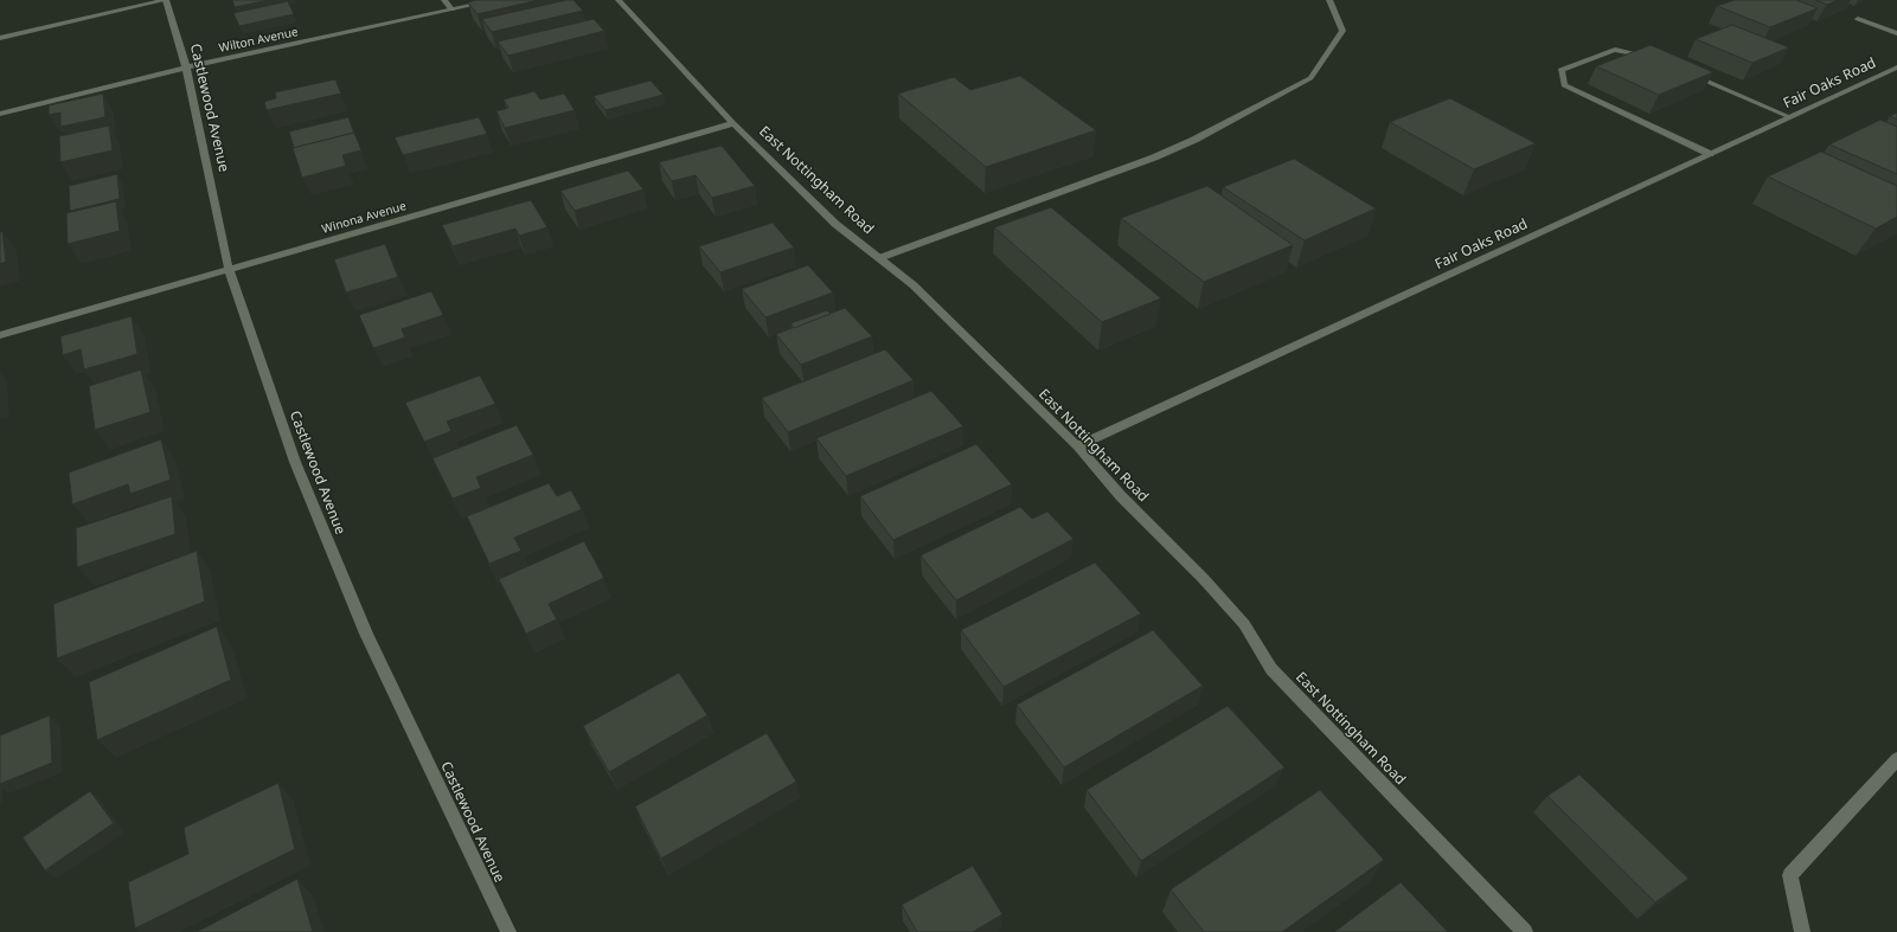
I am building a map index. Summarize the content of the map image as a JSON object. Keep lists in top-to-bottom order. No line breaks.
{"streets":{"street":["Wilton Avenue","Fair Oaks Road","Castlewood Avenue","East Nottingham Road","Winona Avenue"]},"crossings":[["Wilton Avenue","Castlewood Avenue"],["Fair Oaks Road","East Nottingham Road"],["Castlewood Avenue","Winona Avenue"],["East Nottingham Road","Winona Avenue"]]}
